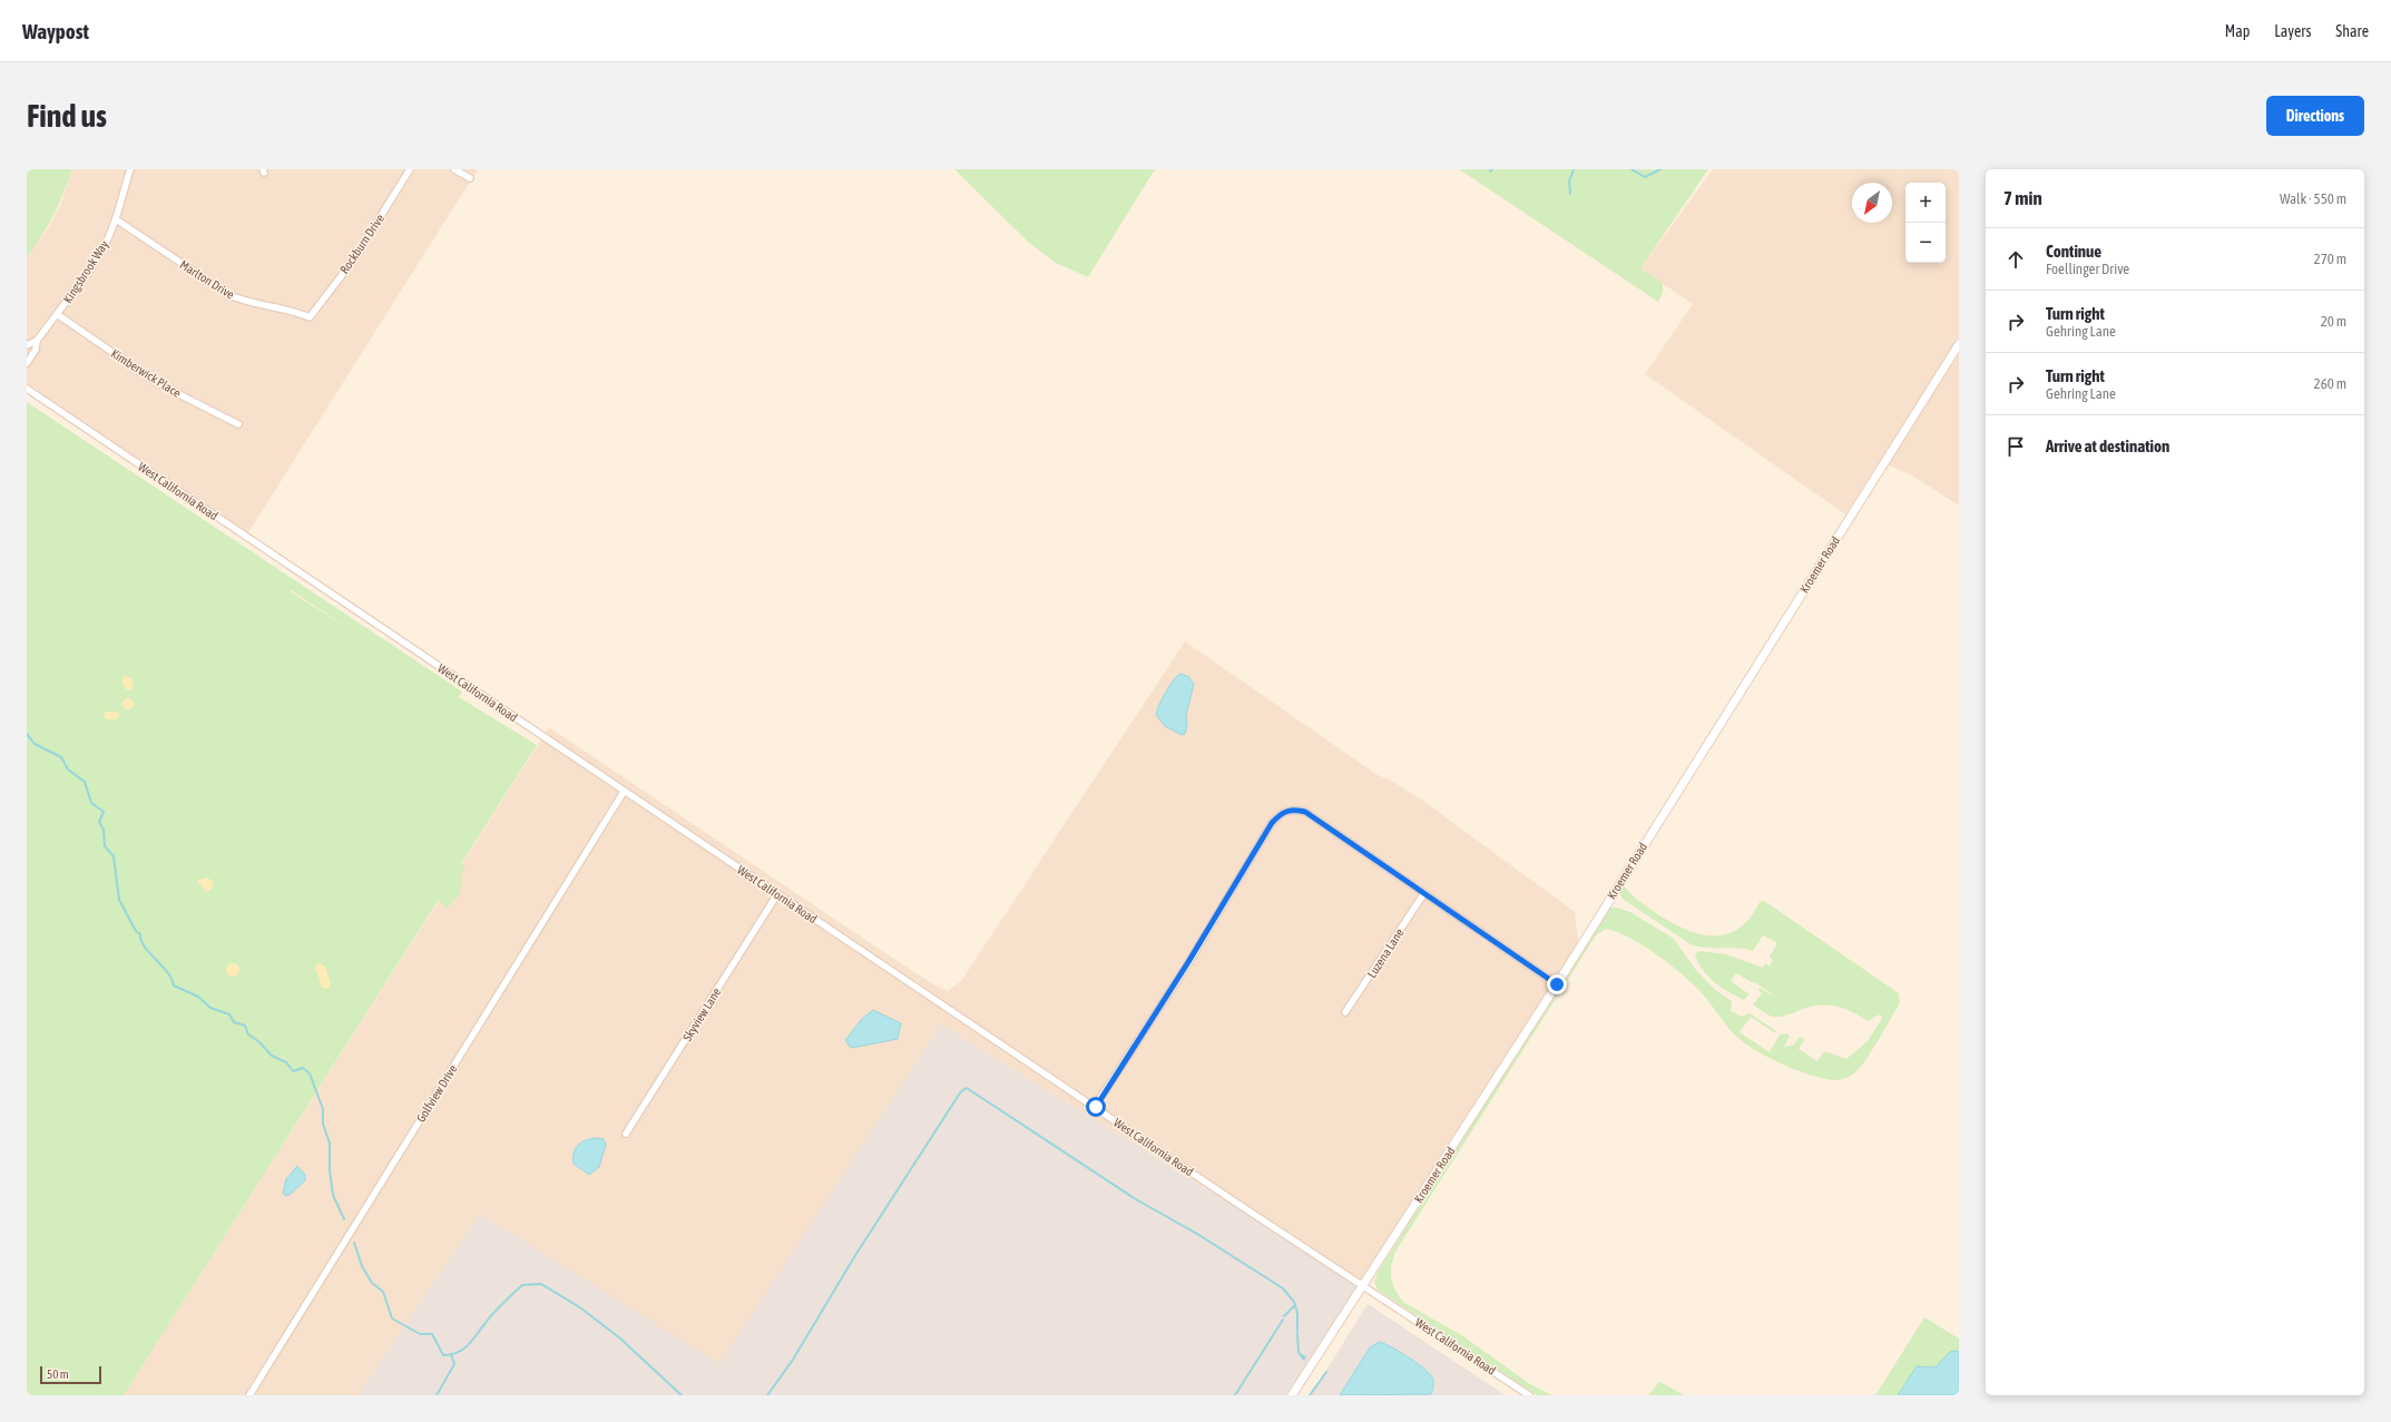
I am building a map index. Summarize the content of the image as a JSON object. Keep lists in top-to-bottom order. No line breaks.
{"streets":{"street":["Rockburn Drive","Kingsbrook Way","Marlton Drive","Kimberwick Place","West California Road","Kroemer Road","Luzena Lane","Skyview Lane","Golfview Drive"]},"crossings":[["Rockburn Drive","Marlton Drive"],["Kingsbrook Way","Marlton Drive"],["Kingsbrook Way","Kimberwick Place"],["West California Road","Kroemer Road"],["West California Road","Skyview Lane"],["West California Road","Golfview Drive"]],"scale_bar":"50 m","north":"bottom left","page":{"header":"Waypost","nav":["Map","Layers","Share"],"buttons":"Directions","title":"Find us","heading":["7 min","Walk · 550 m"],"map_buttons":["+","−"],"list":[["Continue","Foellinger Drive","270 m"],["Turn right","Gehring Lane","20 m"],["Turn right","Gehring Lane","260 m"],"Arrive at destination"],"scale":"50 m"}}
